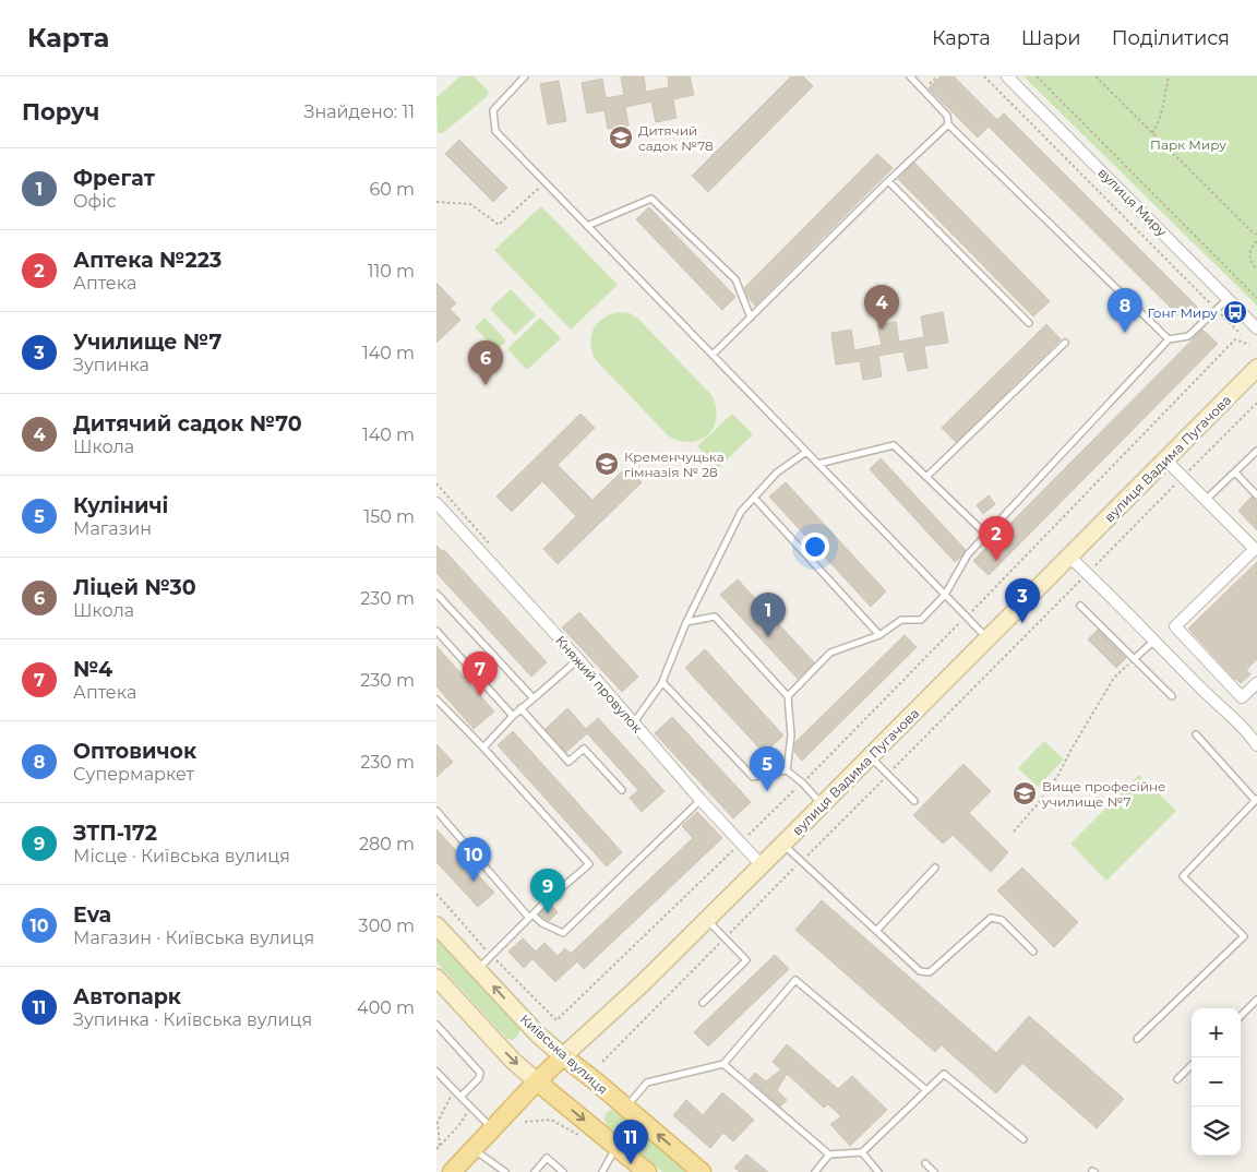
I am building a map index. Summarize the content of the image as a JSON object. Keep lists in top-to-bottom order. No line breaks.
{"streets":{"main road":["вулиця Вадима Пугачова","Київська вулиця"],"street":["вулиця Миру","Княжий провулок"]},"crossings":[["вулиця Вадима Пугачова","Княжий провулок"],["вулиця Вадима Пугачова","Київська вулиця"]],"parks":["Парк Миру"],"places":{"school or university":["Дитячий садок №78","Кременчуцька гімназія № 28","Вище професійне училище №7"],"bus stop":["Гонг Миру"]},"page":{"header":"Карта","nav":["Карта","Шари","Поділитися"],"heading":["Поруч","Знайдено: 11"],"list":[{"mark":"1","name":"Фрегат","note":"Офіс","value":"60 m"},{"mark":"2","name":"Аптека №223","note":"Аптека","value":"110 m"},{"mark":"3","name":"Училище №7","note":"Зупинка","value":"140 m"},{"mark":"4","name":"Дитячий садок №70","note":"Школа","value":"140 m"},{"mark":"5","name":"Куліничі","note":"Магазин","value":"150 m"},{"mark":"6","name":"Ліцей №30","note":"Школа","value":"230 m"},{"mark":"7","name":"№4","note":"Аптека","value":"230 m"},{"mark":"8","name":"Оптовичок","note":"Супермаркет","value":"230 m"},{"mark":"9","name":"ЗТП-172","note":"Місце · Київська вулиця","value":"280 m"},{"mark":"10","name":"Eva","note":"Магазин · Київська вулиця","value":"300 m"},{"mark":"11","name":"Автопарк","note":"Зупинка · Київська вулиця","value":"400 m"}],"pins":["4","8","6","2","3","1","7","5","10","9","11"],"map_buttons":["+","−"]}}
